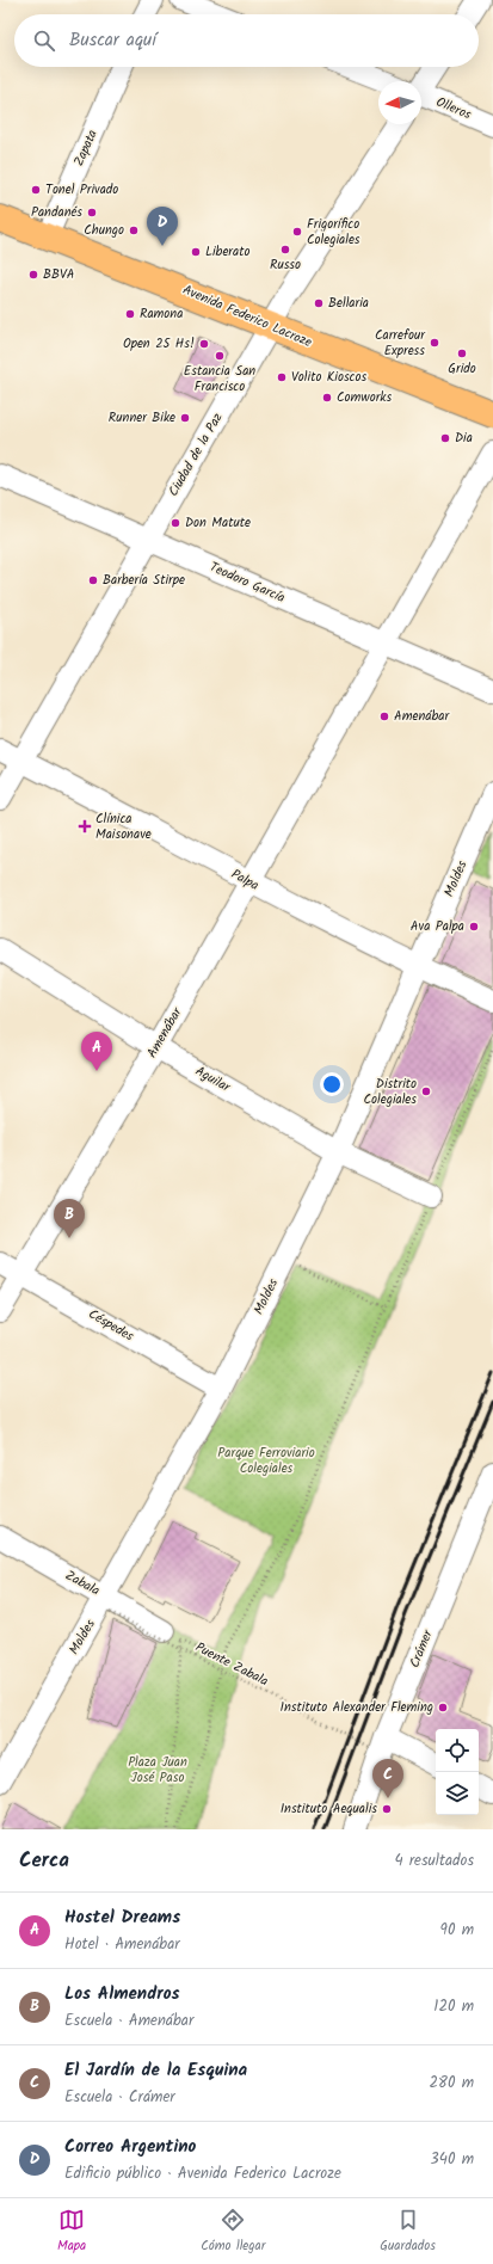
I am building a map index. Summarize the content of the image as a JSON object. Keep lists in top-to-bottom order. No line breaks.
{"streets":{"main road":["Avenida Federico Lacroze"],"street":["Olleros","Zapata","Ciudad de la Paz","Teodoro García","Moldes","Palpa","Amenábar","Aguilar","Céspedes","Zabala","Crámer"],"path":["Puente Zabala"]},"crossings":[["Zapata","Avenida Federico Lacroze"],["Avenida Federico Lacroze","Ciudad de la Paz"],["Ciudad de la Paz","Teodoro García"],["Ciudad de la Paz","Palpa"],["Teodoro García","Amenábar"],["Moldes","Palpa"],["Moldes","Aguilar"],["Moldes","Céspedes"],["Moldes","Zabala"],["Moldes","Puente Zabala"],["Palpa","Amenábar"],["Amenábar","Aguilar"],["Amenábar","Céspedes"],["Zabala","Puente Zabala"],["Crámer","Puente Zabala"]],"parks":["Parque Ferroviario Colegiales","Plaza Juan José Paso"],"places":{"other":["Tonel Privado","Pandanés","Chungo","Frigorífico Colegiales","Russo","Liberato","BBVA","Bellaria","Ramona","Carrefour Express","Open 25 Hs!","Grido","Estancia San Francisco","Volito Kioscos","Comworks","Runner Bike","Dia","Don Matute","Barbería Stirpe","Amenábar","Ava Palpa","Distrito Colegiales","Instituto Alexander Fleming","Instituto Aequalis"],"health":["Clínica Maisonave"]},"north":"left","page":{"search":"Buscar aquí","pins":["D","A","B","C"],"heading":["Cerca","4 resultados"],"list":[{"mark":"A","name":"Hostel Dreams","note":"Hotel · Amenábar","value":"90 m"},{"mark":"B","name":"Los Almendros","note":"Escuela · Amenábar","value":"120 m"},{"mark":"C","name":"El Jardín de la Esquina","note":"Escuela · Crámer","value":"280 m"},{"mark":"D","name":"Correo Argentino","note":"Edificio público · Avenida Federico Lacroze","value":"340 m"}],"nav":["Mapa","Cómo llegar","Guardados"]}}
